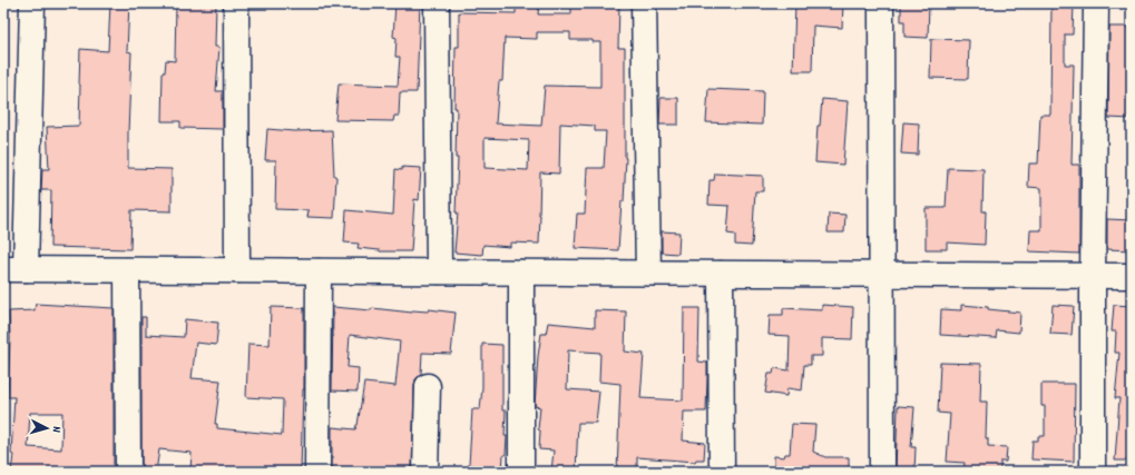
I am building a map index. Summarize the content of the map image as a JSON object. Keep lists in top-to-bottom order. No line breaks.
{"north":"right"}
